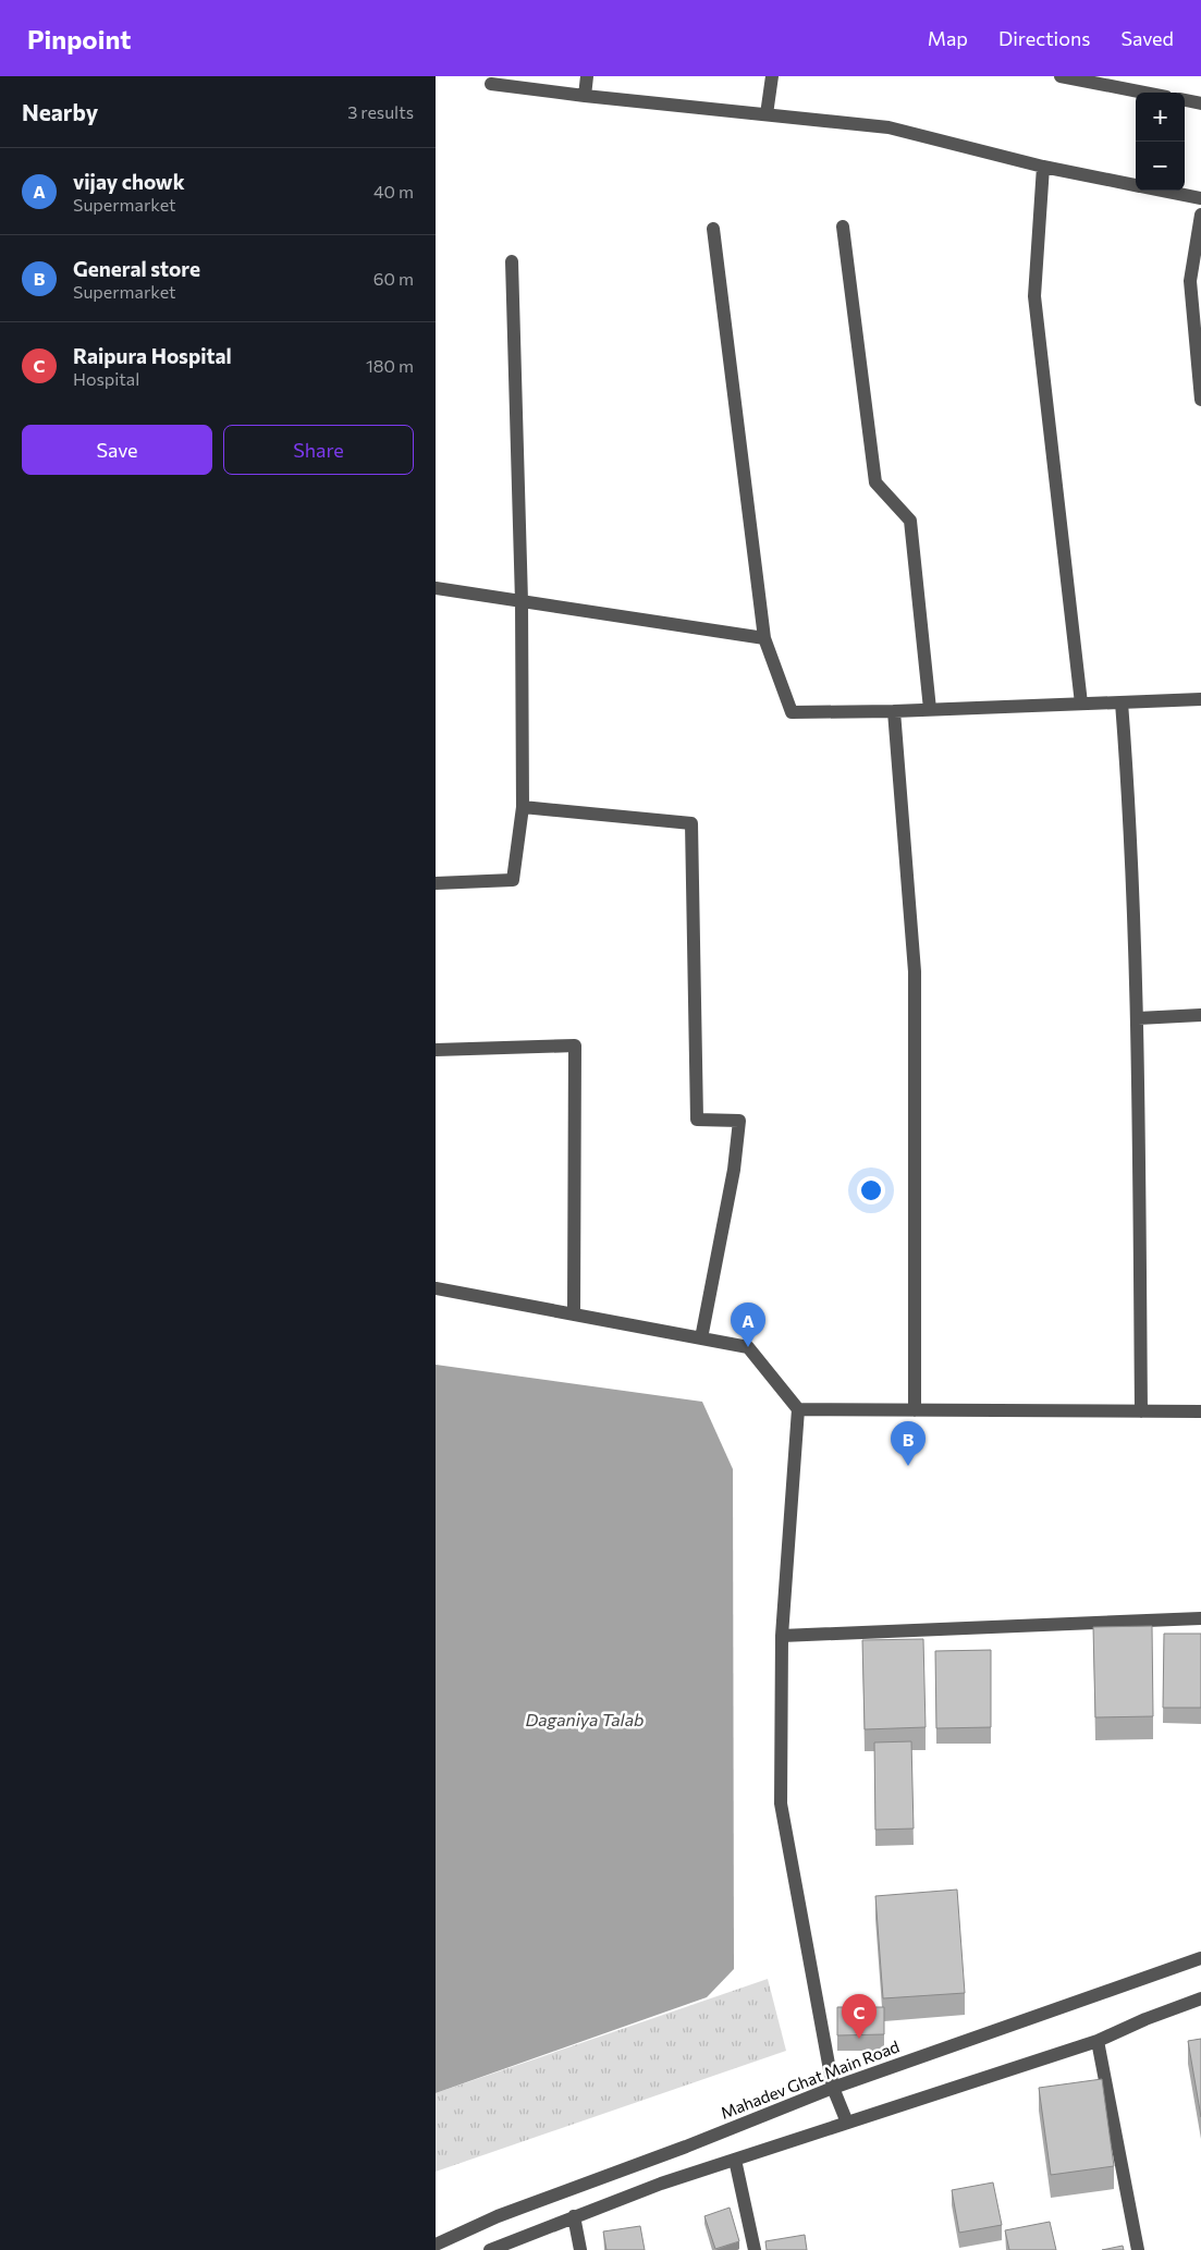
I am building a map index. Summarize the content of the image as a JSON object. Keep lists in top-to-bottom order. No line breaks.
{"streets":{"street":["Mahadev Ghat Main Road"]},"water":["Daganiya Talab"],"page":{"header":"Pinpoint","nav":["Map","Directions","Saved"],"heading":["Nearby","3 results"],"map_buttons":["+","−"],"list":[{"mark":"A","name":"vijay chowk","note":"Supermarket","value":"40 m"},{"mark":"B","name":"General store","note":"Supermarket","value":"60 m"},{"mark":"C","name":"Raipura Hospital","note":"Hospital","value":"180 m"}],"buttons":["Save","Share"],"pins":["A","B","C"]}}
